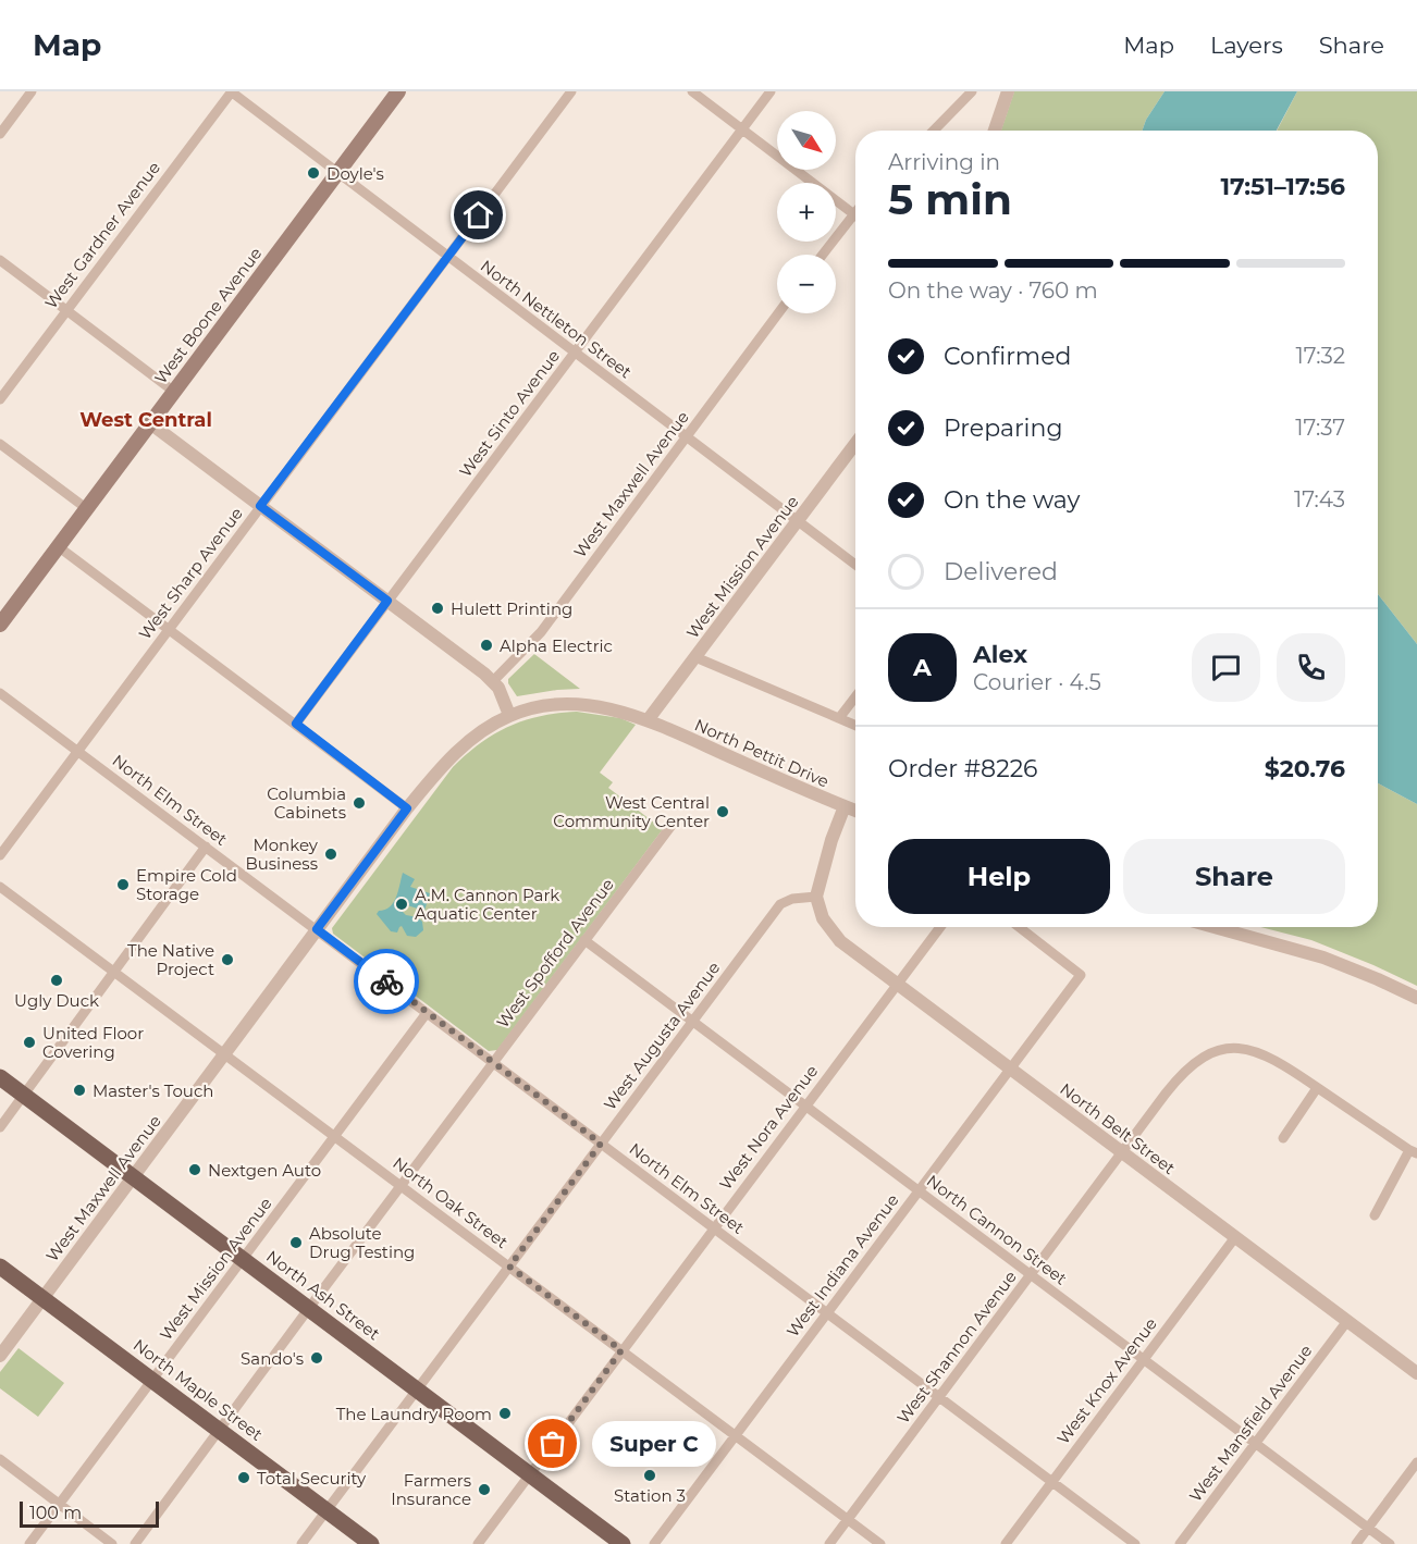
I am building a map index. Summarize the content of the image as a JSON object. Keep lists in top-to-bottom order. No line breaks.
{"streets":{"main road":["West Boone Avenue","North Ash Street","North Maple Street"],"street":["West Gardner Avenue","North Nettleton Street","West Sinto Avenue","West Maxwell Avenue","West Mission Avenue","West Sharp Avenue","North Pettit Drive","North Elm Street","West Spofford Avenue","West Augusta Avenue","West Nora Avenue","North Belt Street","North Oak Street","North Cannon Street","West Indiana Avenue","West Shannon Avenue","West Knox Avenue","West Mansfield Avenue"]},"crossings":[["West Gardner Avenue","North Nettleton Street"],["West Boone Avenue","North Nettleton Street"],["North Nettleton Street","West Sinto Avenue"],["North Nettleton Street","West Maxwell Avenue"],["North Nettleton Street","West Mission Avenue"],["North Nettleton Street","West Sharp Avenue"],["West Maxwell Avenue","North Pettit Drive"],["West Maxwell Avenue","North Elm Street"],["West Maxwell Avenue","North Oak Street"],["West Maxwell Avenue","North Ash Street"],["West Maxwell Avenue","North Maple Street"],["West Mission Avenue","North Pettit Drive"],["West Mission Avenue","North Elm Street"],["West Mission Avenue","North Oak Street"],["West Mission Avenue","North Ash Street"],["West Mission Avenue","North Maple Street"],["West Sharp Avenue","North Elm Street"],["North Elm Street","West Spofford Avenue"],["North Elm Street","West Augusta Avenue"],["North Elm Street","West Nora Avenue"],["North Elm Street","West Indiana Avenue"],["North Elm Street","West Shannon Avenue"],["North Elm Street","West Knox Avenue"],["West Spofford Avenue","North Oak Street"],["West Spofford Avenue","North Cannon Street"],["West Spofford Avenue","North Ash Street"],["West Spofford Avenue","North Maple Street"],["West Augusta Avenue","North Belt Street"],["West Augusta Avenue","North Oak Street"],["West Augusta Avenue","North Cannon Street"],["West Augusta Avenue","North Ash Street"],["West Augusta Avenue","North Maple Street"],["West Nora Avenue","North Belt Street"],["West Nora Avenue","North Oak Street"],["West Nora Avenue","North Cannon Street"],["West Nora Avenue","North Ash Street"],["North Belt Street","West Indiana Avenue"],["North Belt Street","West Shannon Avenue"],["North Belt Street","West Knox Avenue"],["North Belt Street","West Mansfield Avenue"],["North Oak Street","West Indiana Avenue"],["North Oak Street","West Shannon Avenue"],["North Cannon Street","West Indiana Avenue"],["North Cannon Street","West Shannon Avenue"],["North Cannon Street","West Knox Avenue"],["North Cannon Street","West Mansfield Avenue"]],"districts":["West Central"],"places":["Doyle's","Hulett Printing","Alpha Electric","Columbia Cabinets","West Central Community Center","Monkey Business","Empire Cold Storage","A.M. Cannon Park Aquatic Center","The Native Project","Ugly Duck","United Floor Covering","Master's Touch","Nextgen Auto","Absolute Drug Testing","Sando's","The Laundry Room","Super C","Station 3","Total Security","Farmers Insurance"],"scale_bar":"100 m","north":"bottom right","page":{"header":"Map","nav":["Map","Layers","Share"],"map_buttons":["+","−"],"heading":["5 min","Arriving in","17:51–17:56"],"panel":["Alex","Courier · 4.5","Order #8226","$20.76"],"bar":"On the way · 760 m","list":[["Confirmed","17:32"],["Preparing","17:37"],["On the way","17:43"],"Delivered"],"round":"A","buttons":["Help","Share"],"bubble":"Super C","scale":"100 m"}}
